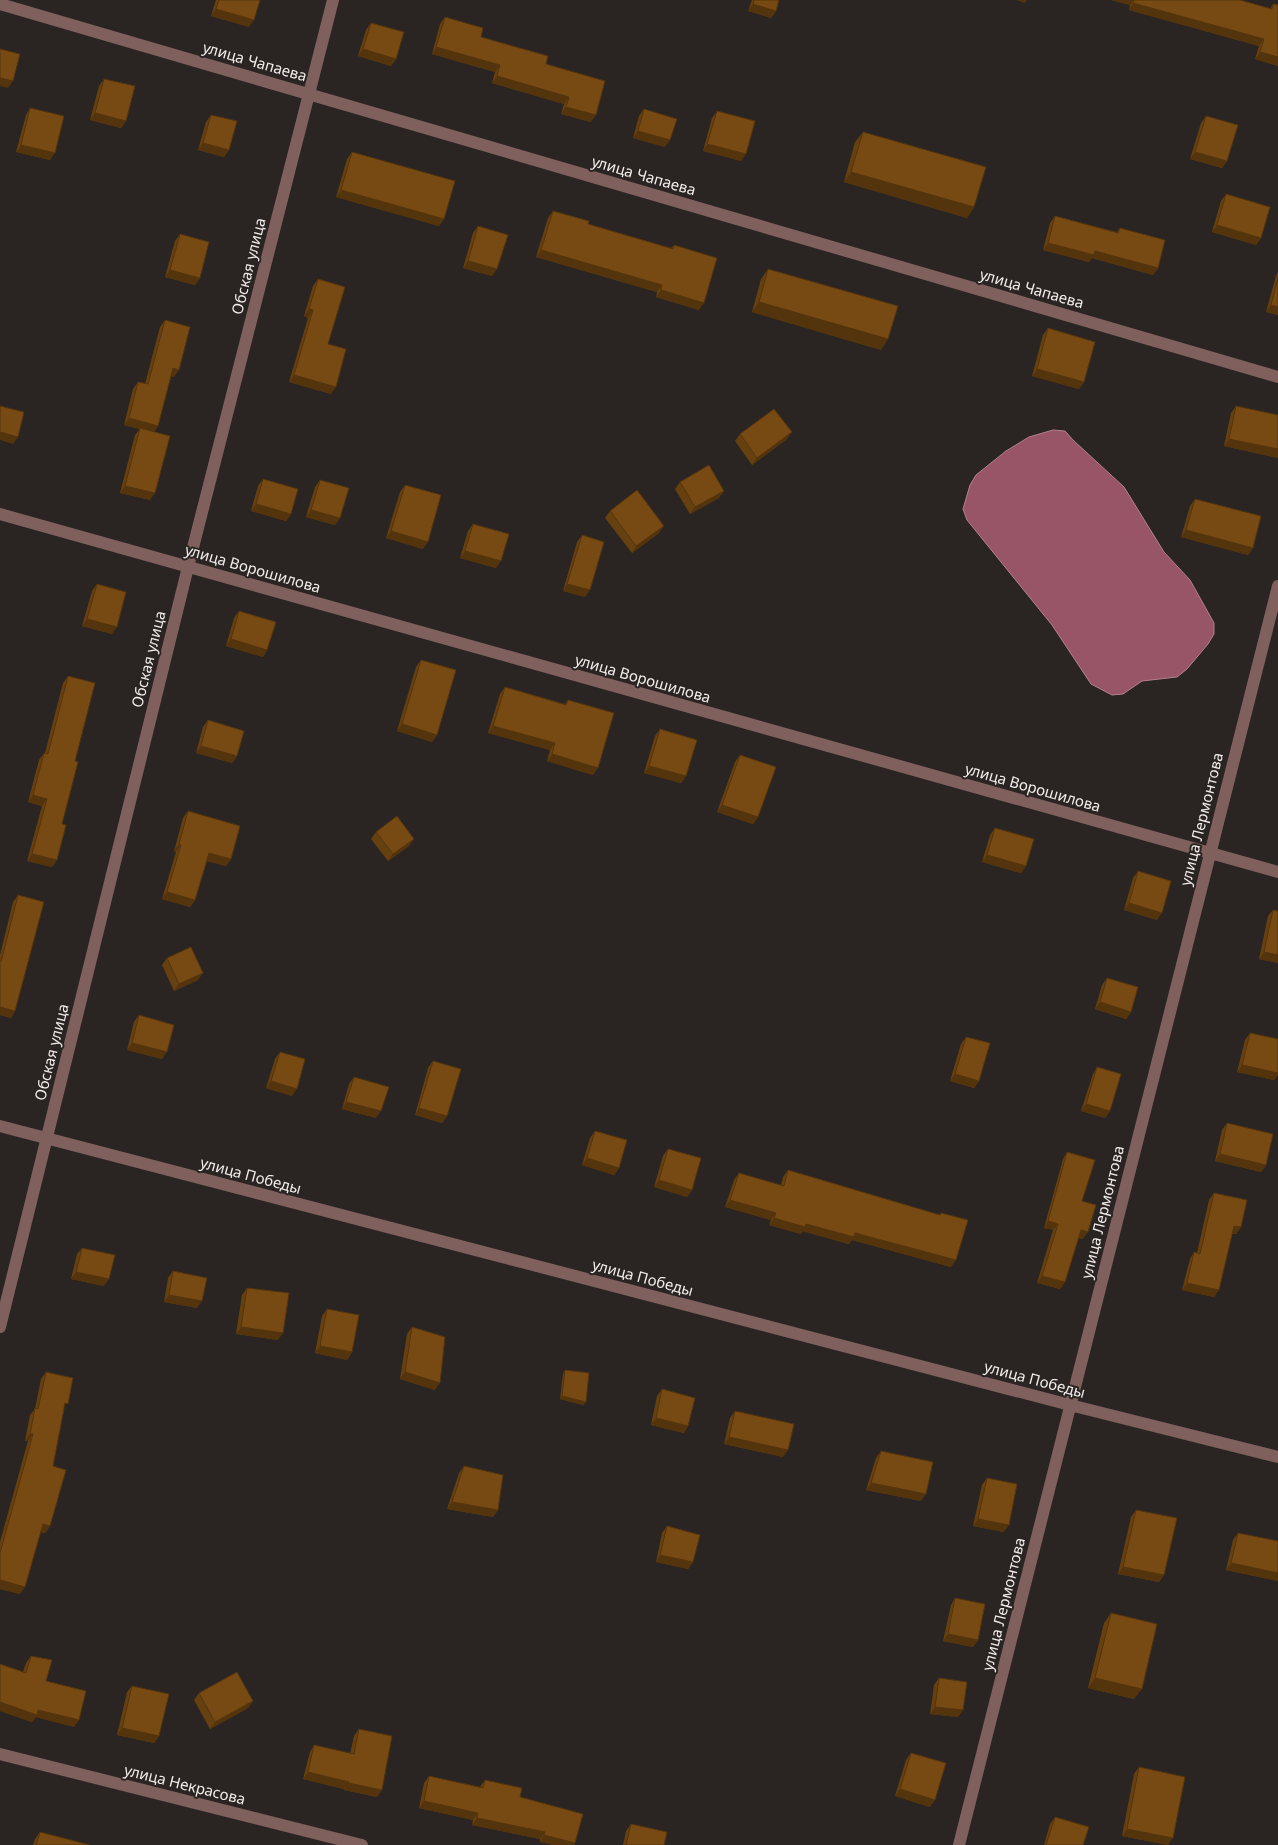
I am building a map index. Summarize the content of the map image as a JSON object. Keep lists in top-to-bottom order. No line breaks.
{"streets":{"street":["улица Чапаева","Обская улица","улица Ворошилова","улица Лермонтова","улица Победы","улица Некрасова"]},"crossings":[["улица Чапаева","Обская улица"],["Обская улица","улица Ворошилова"],["Обская улица","улица Победы"],["улица Ворошилова","улица Лермонтова"],["улица Лермонтова","улица Победы"]]}
